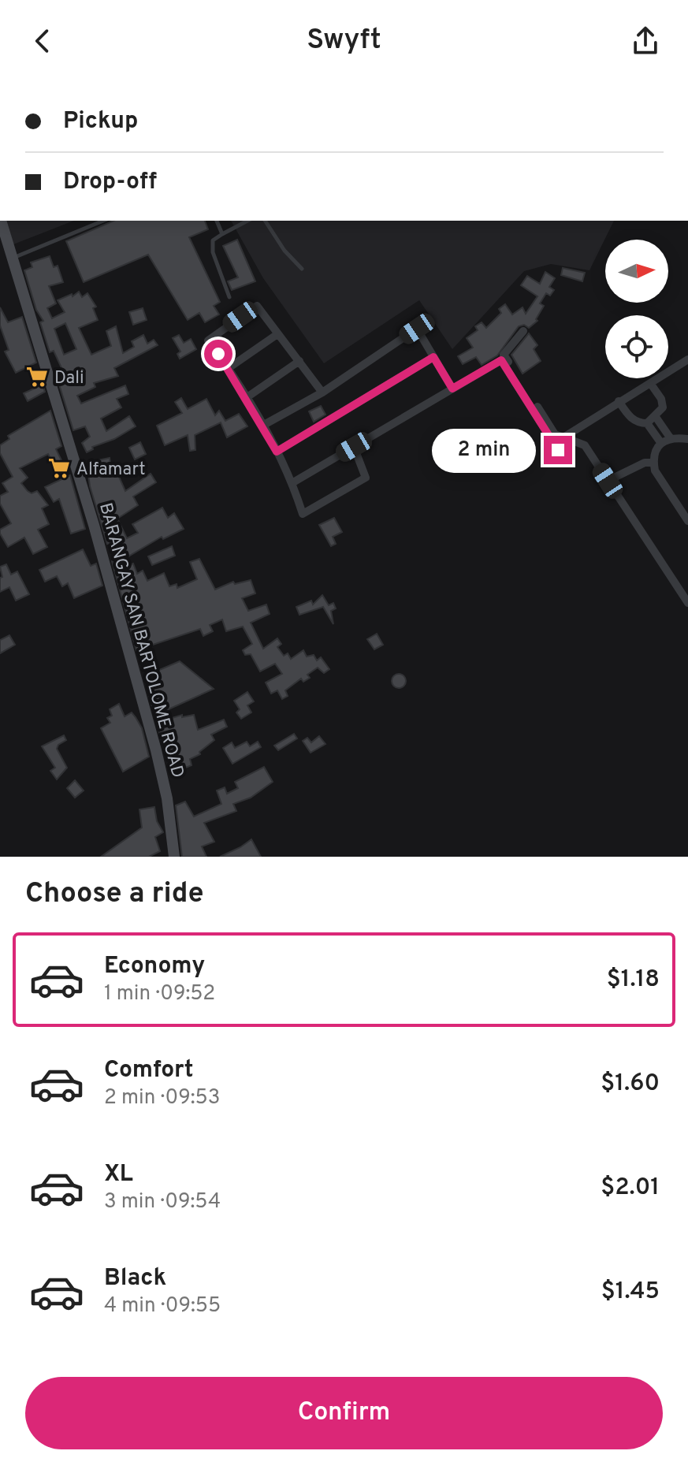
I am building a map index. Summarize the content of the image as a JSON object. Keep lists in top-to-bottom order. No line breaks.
{"streets":{"street":["BARANGAY SAN BARTOLOME ROAD"]},"places":{"supermarket":["Dali","Alfamart"]},"north":"right","page":{"header":"Swyft","banner":["Pickup","Drop-off"],"bubble":"2 min","heading":"Choose a ride","list":[{"name":"Economy","note":"1 min · 09:52","value":"$1.18"},{"name":"Comfort","note":"2 min · 09:53","value":"$1.60"},{"name":"XL","note":"3 min · 09:54","value":"$2.01"},{"name":"Black","note":"4 min · 09:55","value":"$1.45"}],"buttons":"Confirm"}}
